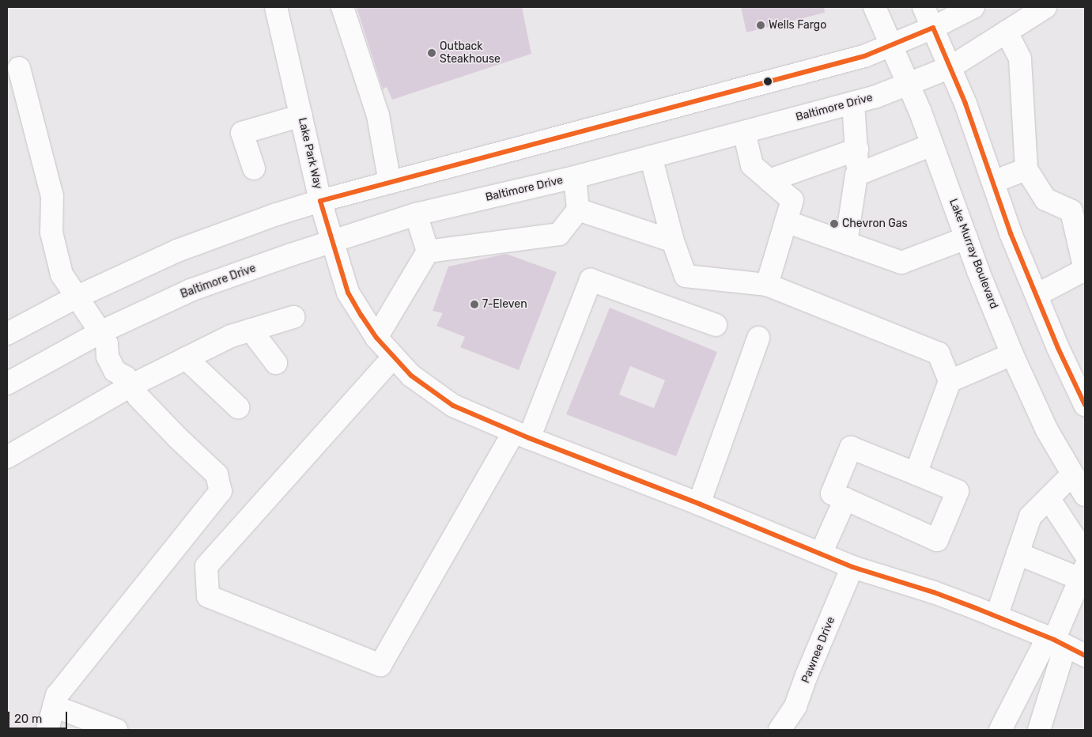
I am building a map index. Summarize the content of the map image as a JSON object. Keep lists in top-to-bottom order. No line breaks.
{"streets":{"main road":["Baltimore Drive","Lake Park Way","Lake Murray Boulevard","Pawnee Drive"]},"crossings":[["Baltimore Drive","Lake Park Way"],["Baltimore Drive","Lake Murray Boulevard"],["Lake Park Way","Pawnee Drive"]],"places":["Wells Fargo","Outback Steakhouse","Chevron Gas","7-Eleven"],"scale_bar":"20 m"}
